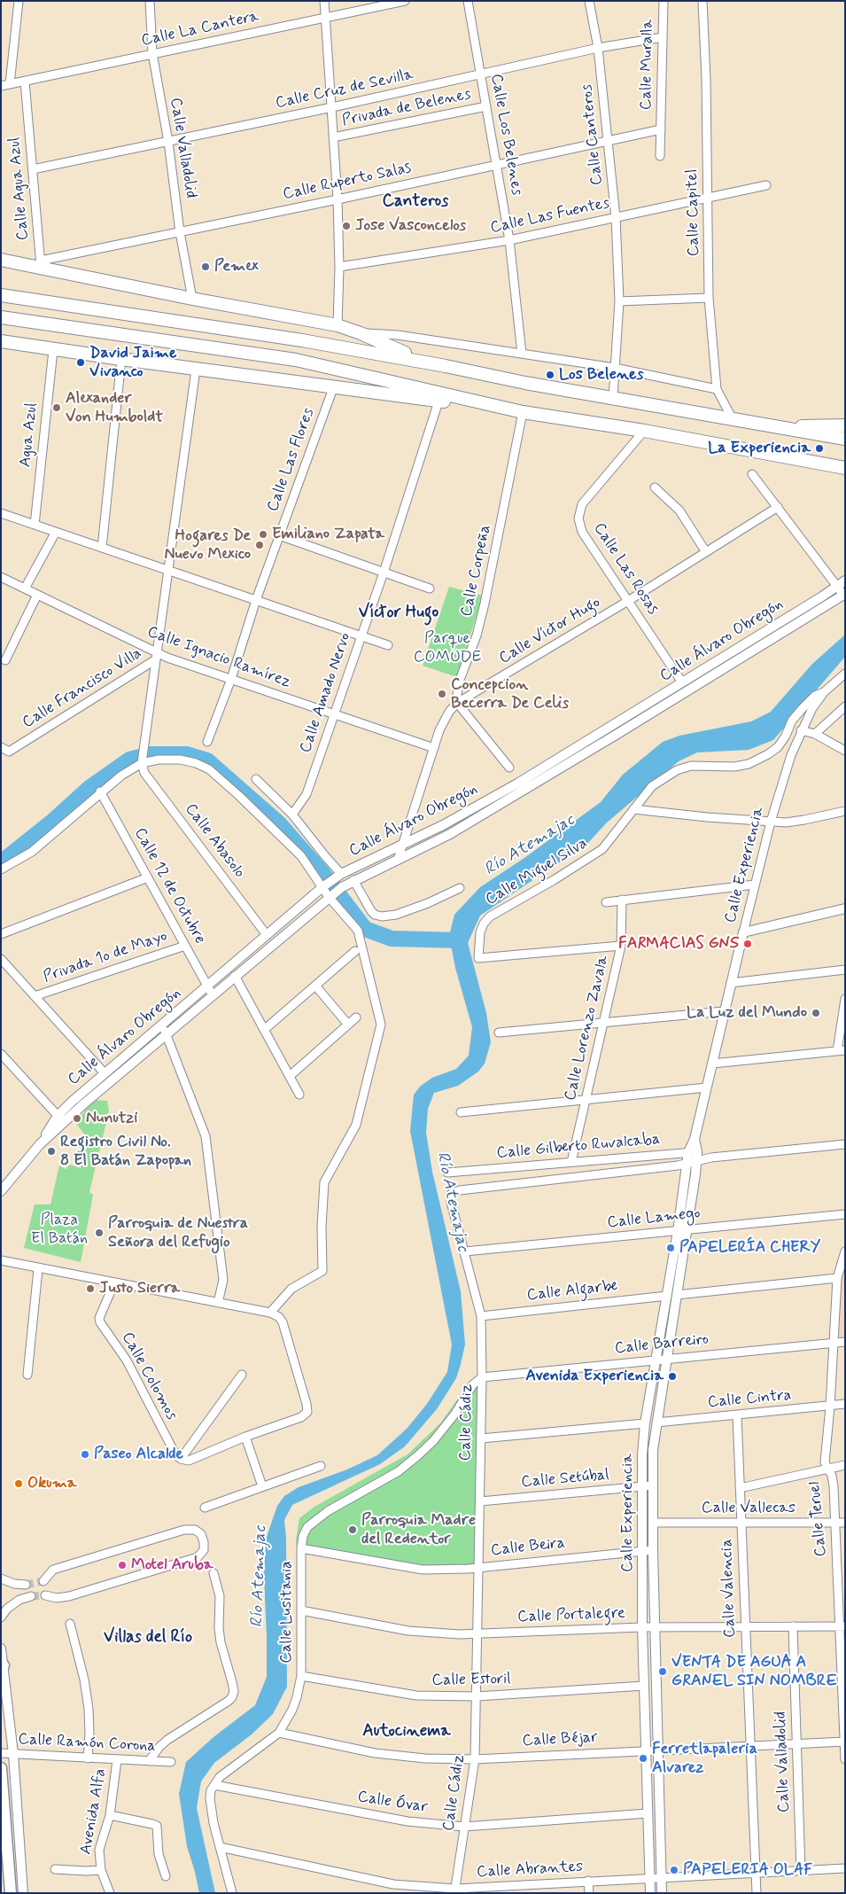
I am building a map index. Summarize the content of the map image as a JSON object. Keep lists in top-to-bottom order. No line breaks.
{"streets":{"street":["Calle La Cantera","Calle Muralla","Calle Cruz de Sevilla","Privada de Belenes","Calle Los Belenes","Calle Canteros","Calle Valladolid","Calle Ruperto Salas","Calle Agua Azul","Calle Capitel","Calle Las Fuentes","Agua Azul","Calle Las Flores","Calle Las Rosas","Calle Corpeña","Calle Víctor Hugo","Calle Álvaro Obregón","Calle Ignacio Ramírez","Calle Francisco Villa","Calle Amado Nervo","Calle Abasolo","Calle Experiencia","Calle Miguel Silva","Calle 12 de Octubre","Privada 1o de Mayo","Calle Lorenzo Zavala","Calle Gilberto Ruvalcaba","Calle Lamego","Calle Algarbe","Calle Barreiro","Calle Colomos","Calle Cintra","Calle Cádiz","Calle Setúbal","Calle Vallecas","Calle Teruel","Calle Beira","Calle Valencia","Calle Lusitania","Calle Portalegre","Calle Estoril","Calle Béjar","Calle Ramón Corona","Calle Óvar","Avenida Alfa","Calle Abrantes"]},"crossings":[["Calle La Cantera","Calle Valladolid"],["Calle La Cantera","Calle Agua Azul"],["Calle Muralla","Calle Cruz de Sevilla"],["Calle Muralla","Calle Ruperto Salas"],["Calle Cruz de Sevilla","Calle Los Belenes"],["Calle Cruz de Sevilla","Calle Canteros"],["Calle Cruz de Sevilla","Calle Valladolid"],["Calle Cruz de Sevilla","Calle Agua Azul"],["Privada de Belenes","Calle Los Belenes"],["Calle Los Belenes","Calle Ruperto Salas"],["Calle Los Belenes","Calle Las Fuentes"],["Calle Canteros","Calle Ruperto Salas"],["Calle Canteros","Calle Las Fuentes"],["Calle Valladolid","Calle Ruperto Salas"],["Calle Valladolid","Calle Portalegre"],["Calle Valladolid","Calle Béjar"],["Calle Valladolid","Calle Abrantes"],["Calle Ruperto Salas","Calle Agua Azul"],["Calle Capitel","Calle Las Fuentes"],["Calle Las Flores","Calle Ignacio Ramírez"],["Calle Las Rosas","Calle Víctor Hugo"],["Calle Las Rosas","Calle Álvaro Obregón"],["Calle Corpeña","Calle Víctor Hugo"],["Calle Víctor Hugo","Calle Álvaro Obregón"],["Calle Víctor Hugo","Calle Ignacio Ramírez"],["Calle Álvaro Obregón","Calle Abasolo"],["Calle Álvaro Obregón","Calle 12 de Octubre"],["Calle Ignacio Ramírez","Calle Francisco Villa"],["Calle Ignacio Ramírez","Calle Amado Nervo"],["Calle Experiencia","Calle Gilberto Ruvalcaba"],["Calle Experiencia","Calle Lamego"],["Calle Experiencia","Calle Algarbe"],["Calle Experiencia","Calle Barreiro"],["Calle Experiencia","Calle Cintra"],["Calle Experiencia","Calle Cádiz"],["Calle Experiencia","Calle Setúbal"],["Calle Experiencia","Calle Vallecas"],["Calle Experiencia","Calle Beira"],["Calle Experiencia","Calle Portalegre"],["Calle Experiencia","Calle Estoril"],["Calle Experiencia","Calle Béjar"],["Calle Experiencia","Calle Óvar"],["Calle Experiencia","Calle Abrantes"],["Calle Miguel Silva","Calle Lorenzo Zavala"],["Calle 12 de Octubre","Privada 1o de Mayo"],["Calle Lorenzo Zavala","Calle Gilberto Ruvalcaba"],["Calle Lamego","Calle Cádiz"],["Calle Algarbe","Calle Cádiz"],["Calle Barreiro","Calle Cádiz"],["Calle Barreiro","Calle Teruel"],["Calle Barreiro","Calle Lusitania"],["Calle Cintra","Calle Teruel"],["Calle Cintra","Calle Valencia"],["Calle Cádiz","Calle Setúbal"],["Calle Cádiz","Calle Beira"],["Calle Cádiz","Calle Lusitania"],["Calle Cádiz","Calle Portalegre"],["Calle Cádiz","Calle Estoril"],["Calle Cádiz","Calle Béjar"],["Calle Cádiz","Calle Óvar"],["Calle Cádiz","Calle Abrantes"],["Calle Vallecas","Calle Teruel"],["Calle Vallecas","Calle Valencia"],["Calle Teruel","Calle Portalegre"],["Calle Teruel","Calle Béjar"],["Calle Beira","Calle Lusitania"],["Calle Valencia","Calle Portalegre"],["Calle Valencia","Calle Béjar"],["Calle Valencia","Calle Abrantes"],["Calle Lusitania","Calle Portalegre"],["Calle Lusitania","Calle Estoril"],["Calle Lusitania","Calle Béjar"],["Calle Lusitania","Calle Óvar"],["Calle Ramón Corona","Avenida Alfa"]],"districts":["Canteros","Víctor Hugo","Villas del Río","Autocinema"],"water":["Río Atemajac"],"parks":["Parque COMUDE","Plaza El Batán"],"places":["Jose Vasconcelos","Pemex","David Jaime Vivanco","Los Belenes","Alexander Von Humboldt","La Experiencia","Emiliano Zapata","Hogares De Nuevo Mexico","Concepcion Becerra De Celis","FARMACIAS GNS","La Luz del Mundo","Nunutzi","Registro Civil No. 8 El Batán Zapopan","Parroquia de Nuestra Señora del Refugio","PAPELERÍA CHERY","Justo Sierra","Avenida Experiencia","Paseo Alcalde","Okuma","Parroquia Madre del Redentor","Motel Aruba","VENTA DE AGUA A GRANEL SIN NOMBRE","Ferretlapaleria Alvarez","PAPELERIA OLAF"]}
